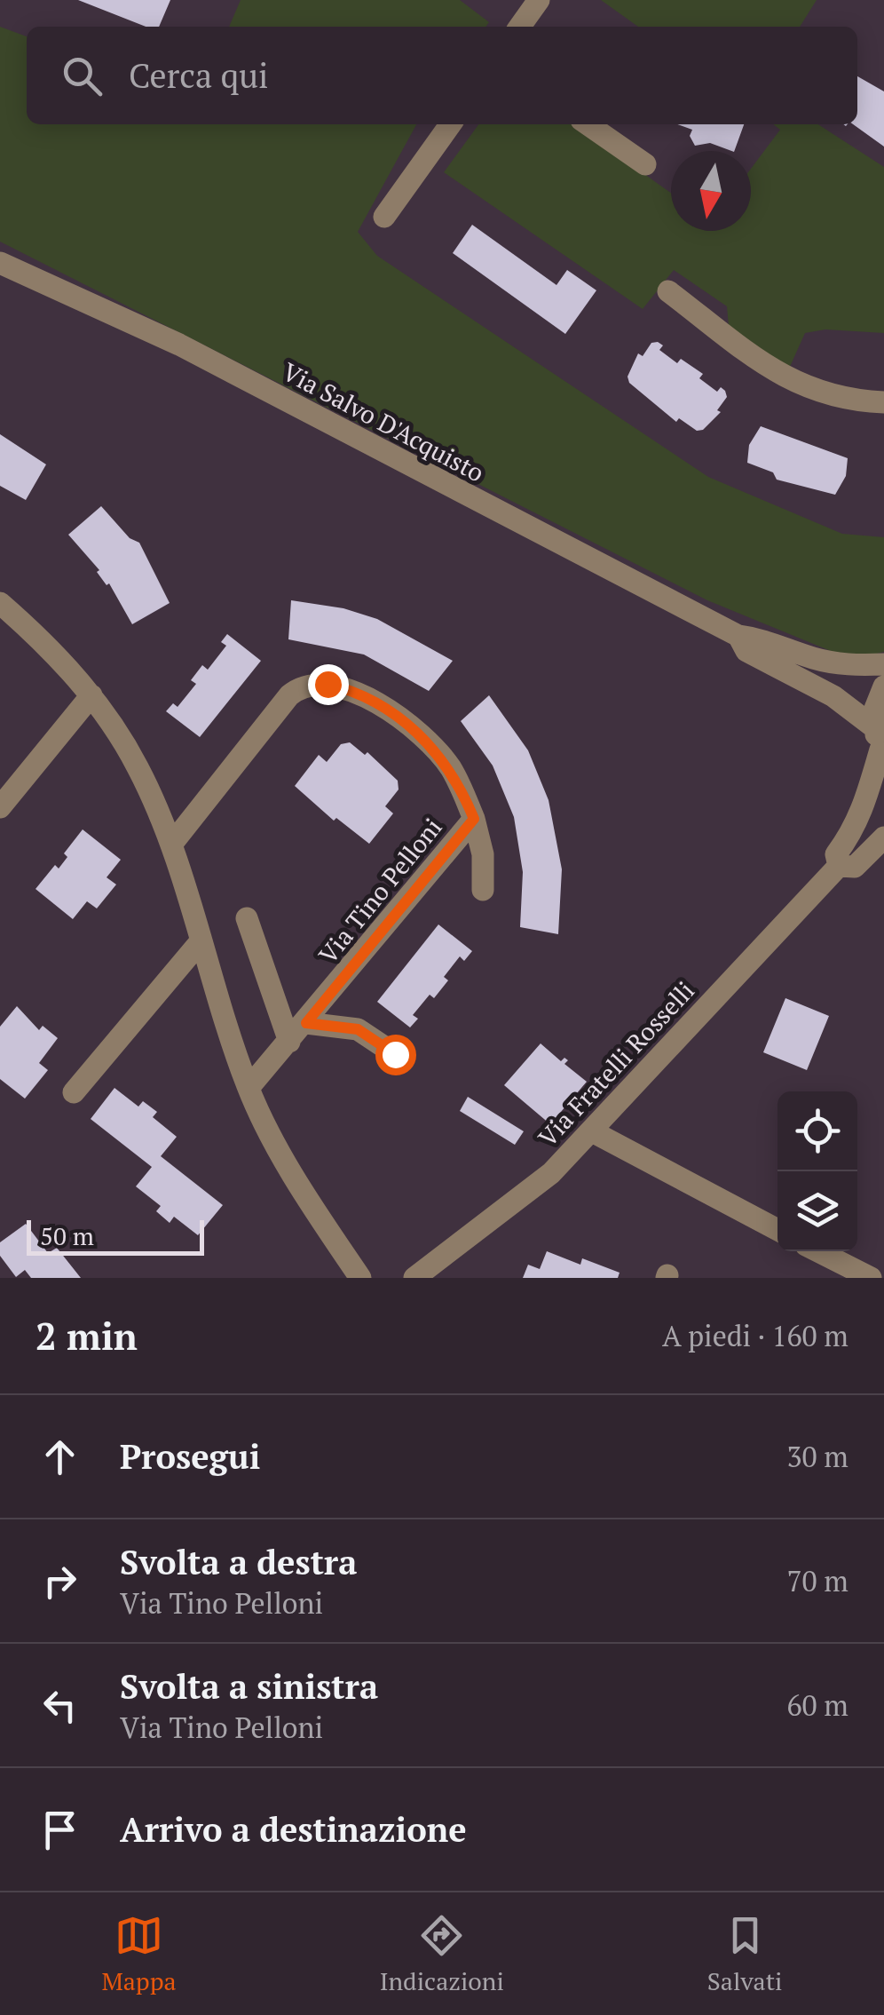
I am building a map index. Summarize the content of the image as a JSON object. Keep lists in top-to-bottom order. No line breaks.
{"streets":{"street":["Via Salvo D'Acquisto","Via Tino Pelloni","Via Fratelli Rosselli"]},"crossings":[["Via Salvo D'Acquisto","Via Fratelli Rosselli"]],"scale_bar":"50 m","north":"bottom","page":{"search":"Cerca qui","scale":"50 m","heading":["2 min","A piedi · 160 m"],"list":[["Prosegui","30 m"],["Svolta a destra","Via Tino Pelloni","70 m"],["Svolta a sinistra","Via Tino Pelloni","60 m"],"Arrivo a destinazione"],"nav":["Mappa","Indicazioni","Salvati"]}}
